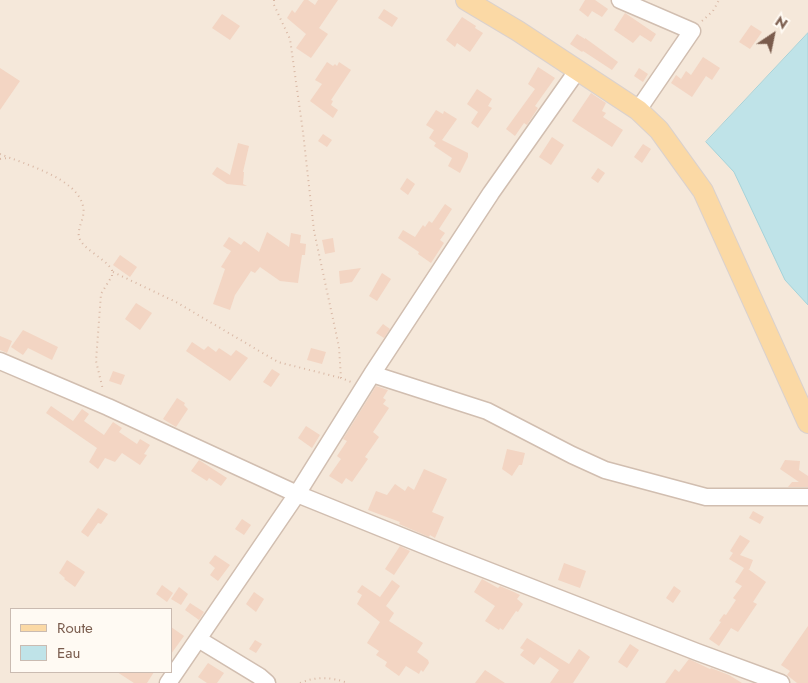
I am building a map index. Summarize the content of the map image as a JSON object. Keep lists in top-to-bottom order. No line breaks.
{"legend":["Route","Eau"],"north":"top right"}
